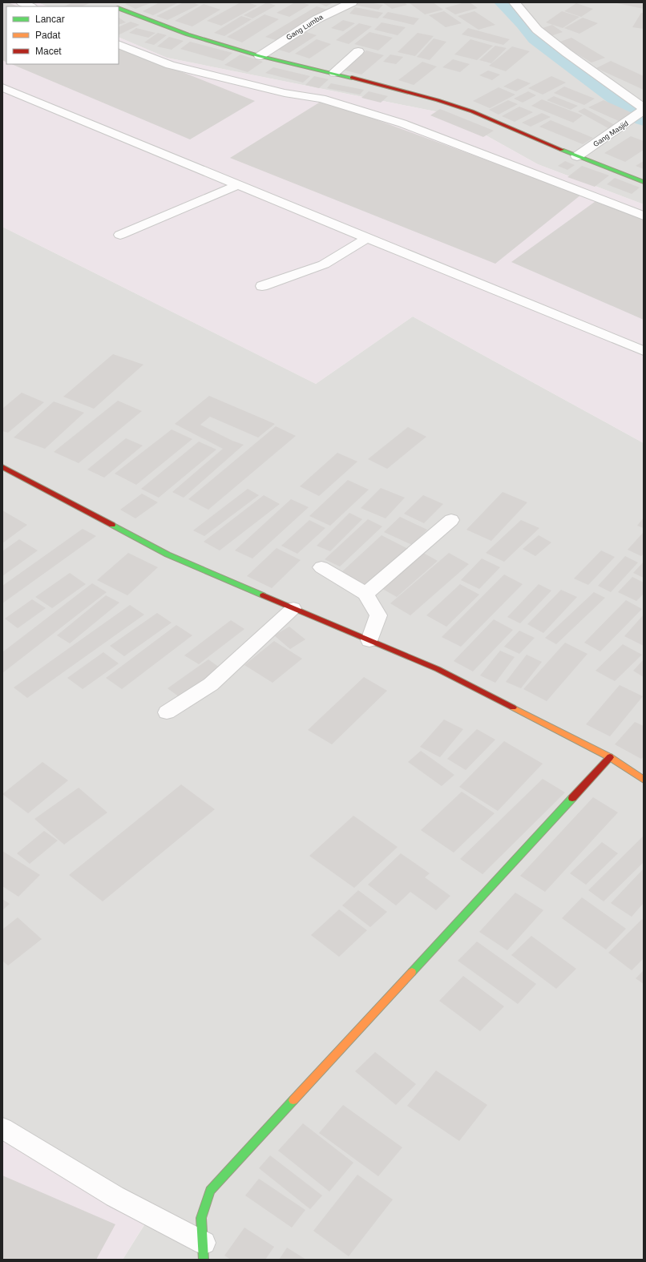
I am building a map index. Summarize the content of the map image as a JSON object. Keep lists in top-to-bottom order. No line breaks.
{"streets":{"street":["Gang Lumba","Gang Masjid"]},"legend":["Lancar","Padat","Macet"]}
